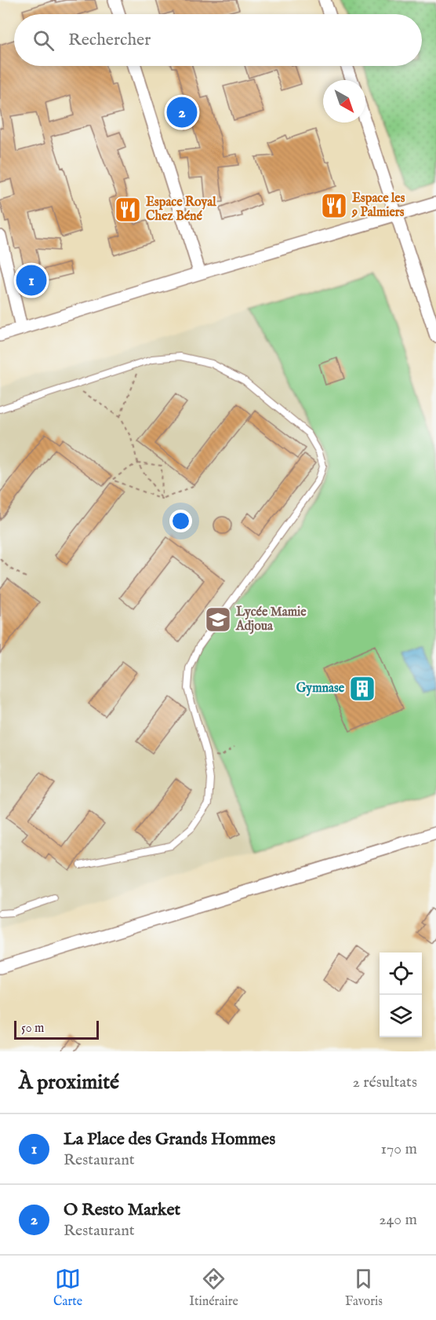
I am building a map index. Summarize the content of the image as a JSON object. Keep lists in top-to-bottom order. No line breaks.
{"places":{"restaurant":["Espace les 9 Palmiers","Espace Royal Chez Béné"],"school or university":["Lycée Mamie Adjoua"],"building":["Gymnase"]},"scale_bar":"50 m","north":"bottom right","page":{"search":"Rechercher","pins":["2","1"],"scale":"50 m","heading":["À proximité","2 résultats"],"list":[{"mark":"1","name":"La Place des Grands Hommes","note":"Restaurant","value":"170 m"},{"mark":"2","name":"O Resto Market","note":"Restaurant","value":"240 m"}],"nav":["Carte","Itinéraire","Favoris"]}}
